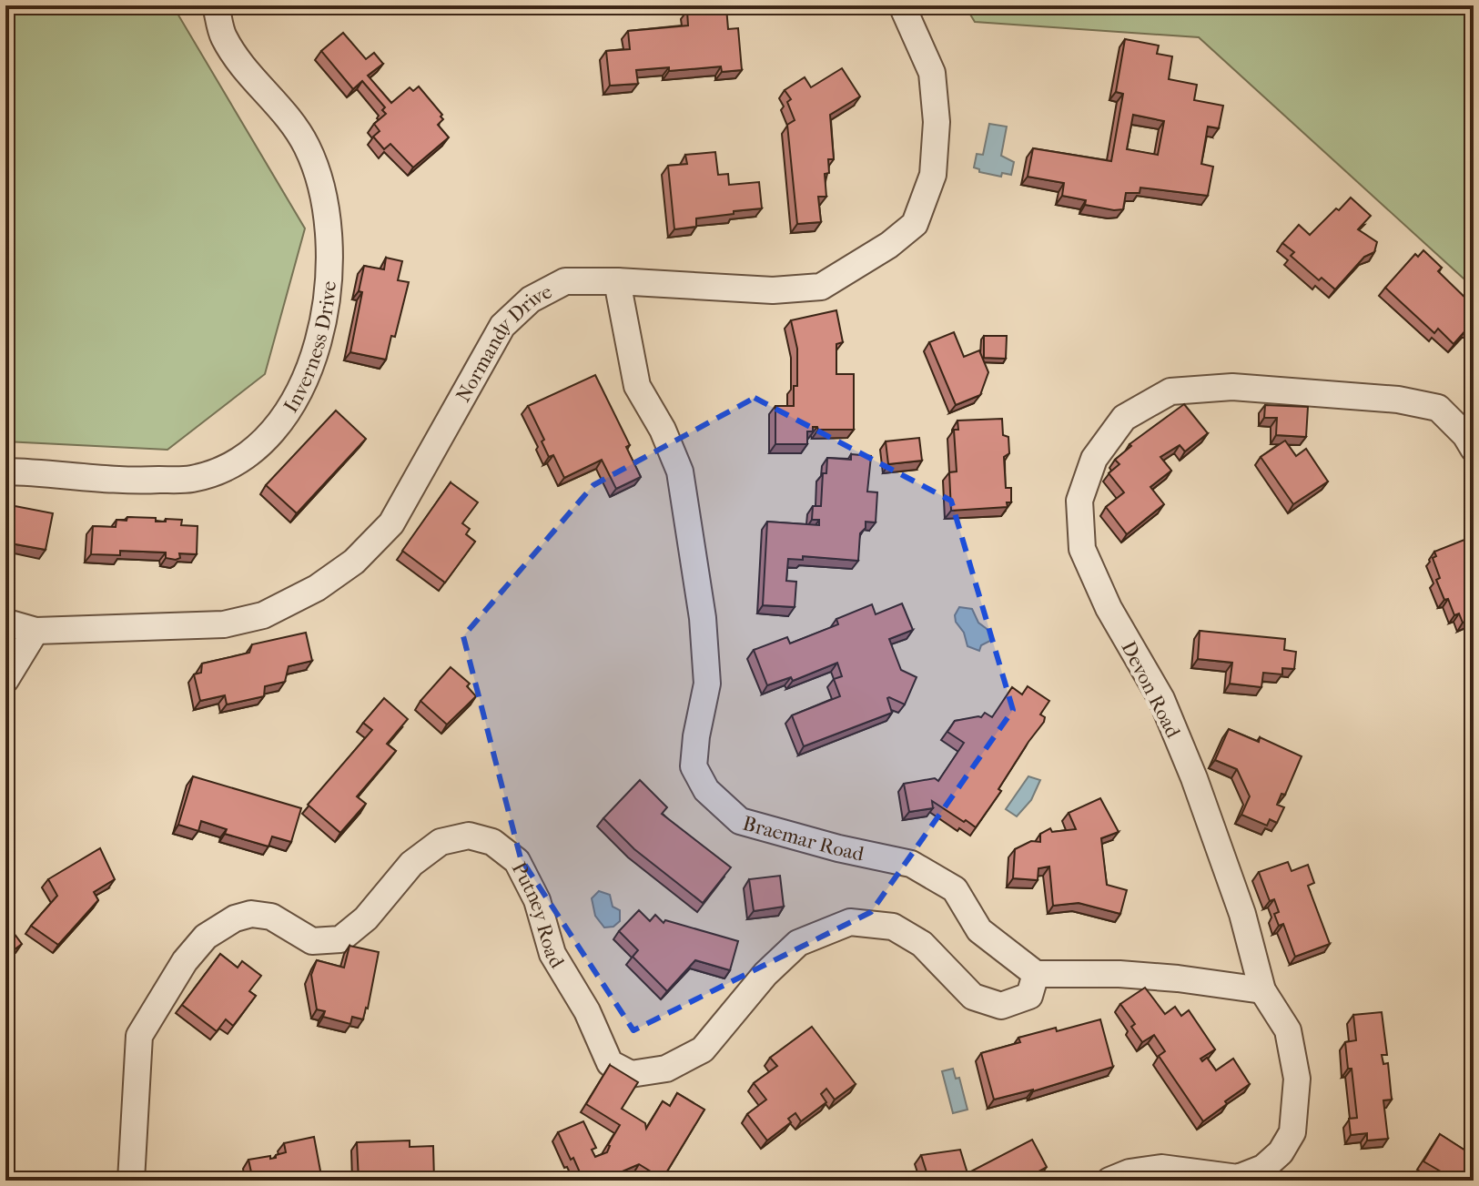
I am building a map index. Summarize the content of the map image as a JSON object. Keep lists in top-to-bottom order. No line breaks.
{"streets":{"street":["Inverness Drive","Normandy Drive","Devon Road","Braemar Road","Putney Road"]},"crossings":[["Normandy Drive","Braemar Road"],["Braemar Road","Putney Road"]]}
